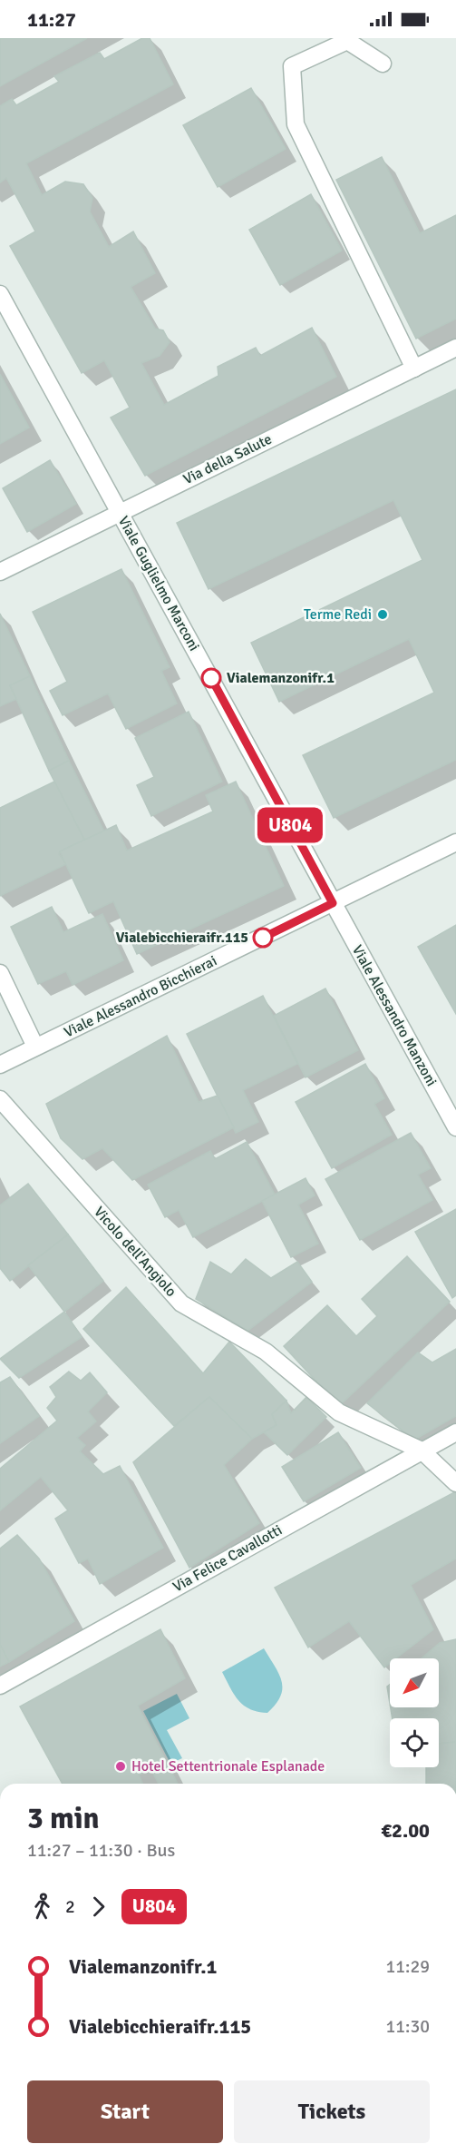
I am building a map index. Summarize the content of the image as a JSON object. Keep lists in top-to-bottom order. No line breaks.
{"streets":{"street":["Via della Salute","Viale Guglielmo Marconi","Viale Alessandro Bicchierai","Viale Alessandro Manzoni","Vicolo dell'Angiolo","Via Felice Cavallotti"]},"crossings":[["Via della Salute","Viale Guglielmo Marconi"],["Viale Guglielmo Marconi","Viale Alessandro Bicchierai"],["Viale Guglielmo Marconi","Viale Alessandro Manzoni"],["Viale Alessandro Bicchierai","Viale Alessandro Manzoni"],["Vicolo dell'Angiolo","Via Felice Cavallotti"]],"places":["Terme Redi","Vialemanzonifr.1","Vialebicchieraifr.115","Hotel Settentrionale Esplanade"],"lines":["bus line U804"],"north":"bottom left","page":{"status":"11:27","on_map":"U804","heading":["3 min","11:27 – 11:30 · Bus","€2.00"],"legs":["2","U804"],"list":[{"name":"Vialemanzonifr.1","value":"11:29"},{"name":"Vialebicchieraifr.115","value":"11:30"}],"buttons":["Start","Tickets"]}}
